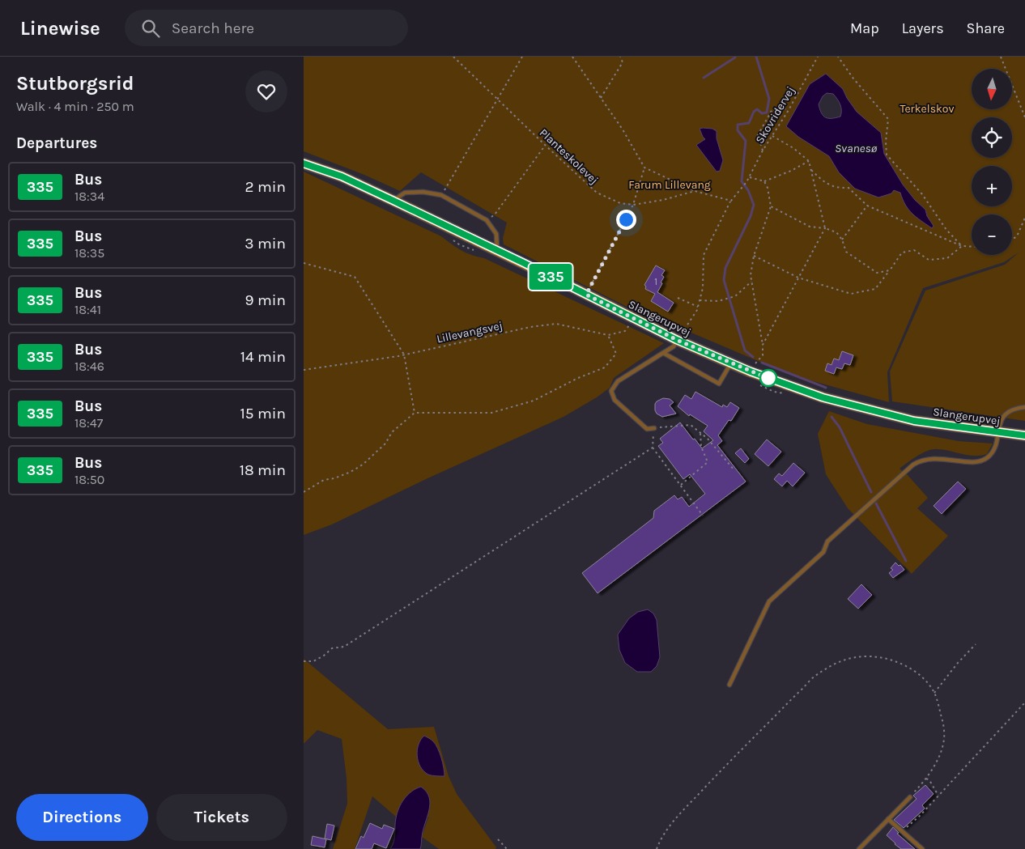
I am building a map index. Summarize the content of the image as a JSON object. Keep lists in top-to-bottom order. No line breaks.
{"streets":{"main road":["Slangerupvej"],"path":["Skovridervej","Planteskolevej","Lillevangsvej"]},"water":["Svanesø"],"parks":["Terkelskov","Farum Lillevang"],"lines":["bus line 335"],"house_numbers":["1"],"north":"bottom","page":{"header":"Linewise","search":"Search here","nav":["Map","Layers","Share"],"heading":[["Stutborgsrid","Walk · 4 min · 250 m"],"Departures"],"on_map":"335","map_buttons":["+","−"],"list":[{"mark":"335","name":"Bus","note":"18:34","value":"2 min"},{"mark":"335","name":"Bus","note":"18:35","value":"3 min"},{"mark":"335","name":"Bus","note":"18:41","value":"9 min"},{"mark":"335","name":"Bus","note":"18:46","value":"14 min"},{"mark":"335","name":"Bus","note":"18:47","value":"15 min"},{"mark":"335","name":"Bus","note":"18:50","value":"18 min"}],"buttons":["Directions","Tickets"]}}
